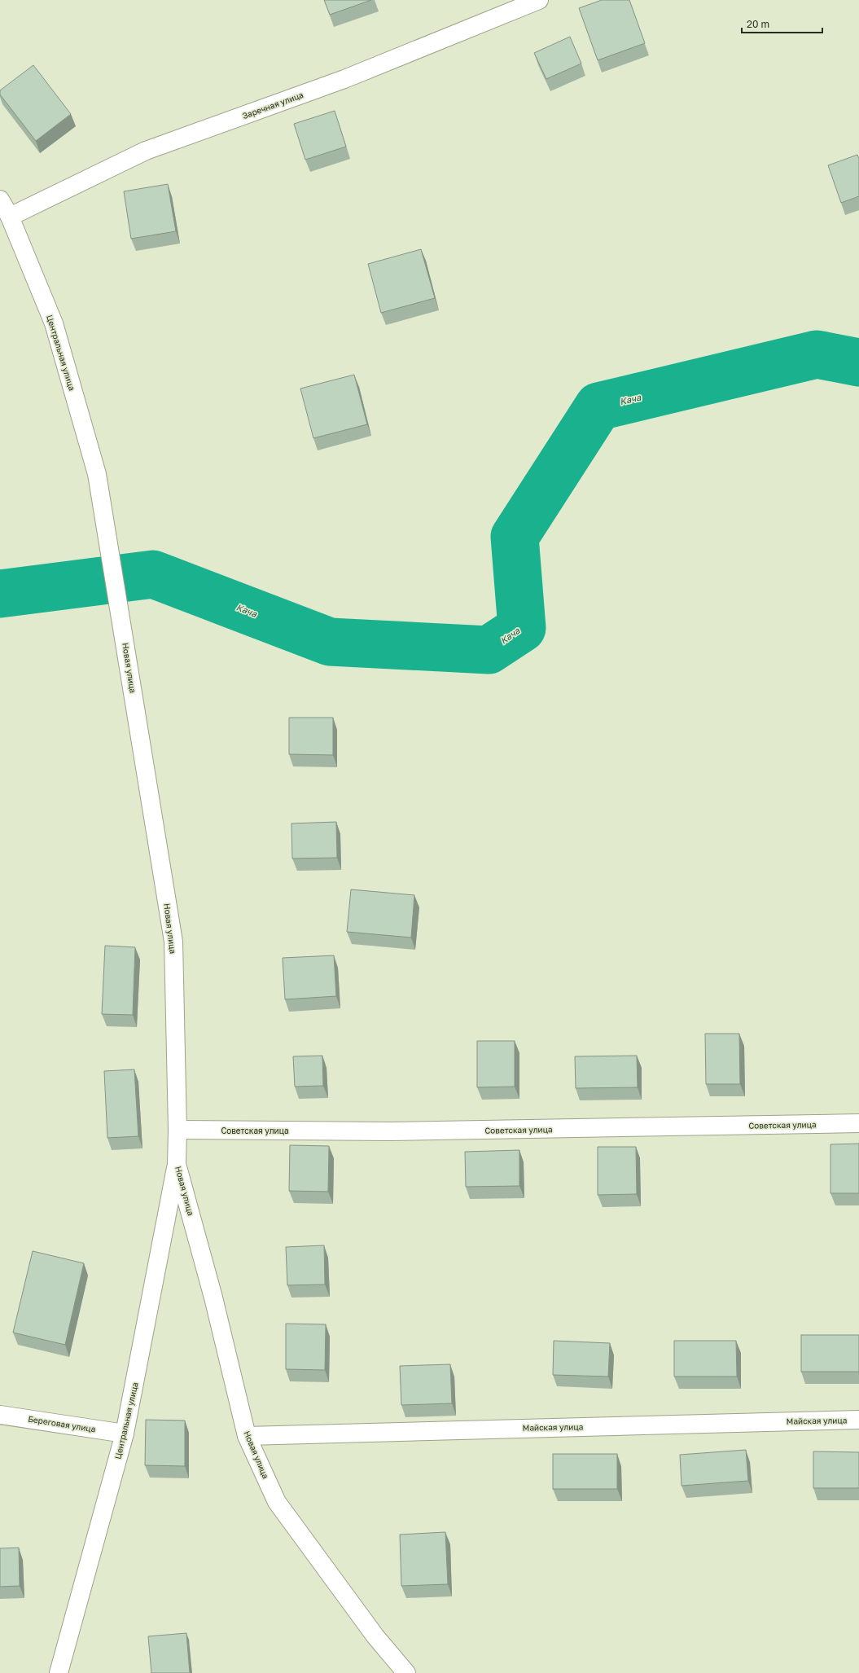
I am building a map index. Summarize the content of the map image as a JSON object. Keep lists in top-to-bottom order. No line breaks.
{"streets":{"street":["Заречная улица","Центральная улица","Новая улица","Советская улица","Майская улица","Береговая улица"]},"crossings":[["Заречная улица","Центральная улица"],["Центральная улица","Новая улица"],["Центральная улица","Береговая улица"],["Новая улица","Советская улица"],["Новая улица","Майская улица"]],"water":["Кача"],"scale_bar":"20 m"}
